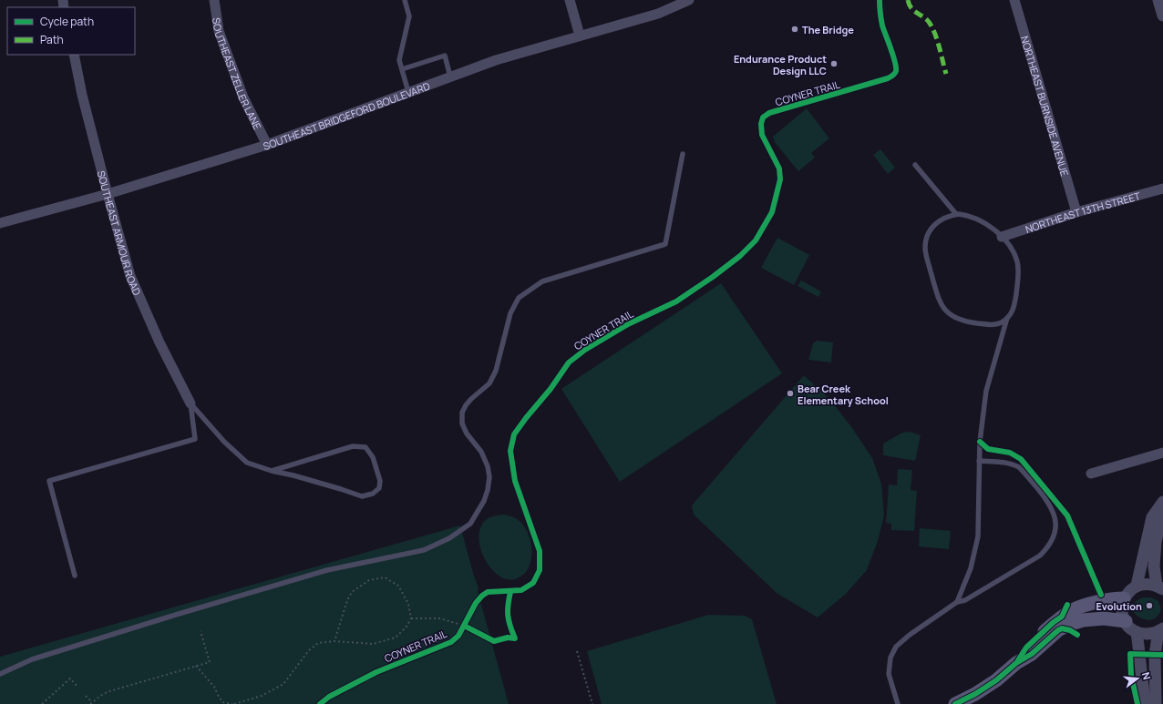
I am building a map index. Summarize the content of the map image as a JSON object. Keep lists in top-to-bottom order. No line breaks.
{"streets":{"street":["SOUTHEAST ZELLER LANE","NORTHEAST BURNSIDE AVENUE","SOUTHEAST BRIDGEFORD BOULEVARD","NORTHEAST 13TH STREET","SOUTHEAST ARMOUR ROAD"],"cycle path":["COYNER TRAIL"]},"crossings":[["SOUTHEAST ZELLER LANE","SOUTHEAST BRIDGEFORD BOULEVARD"],["NORTHEAST BURNSIDE AVENUE","NORTHEAST 13TH STREET"],["SOUTHEAST BRIDGEFORD BOULEVARD","SOUTHEAST ARMOUR ROAD"]],"places":["The Bridge","Endurance Product Design LLC","Bear Creek Elementary School","Evolution"],"legend":["Cycle path","Path"],"north":"right"}
